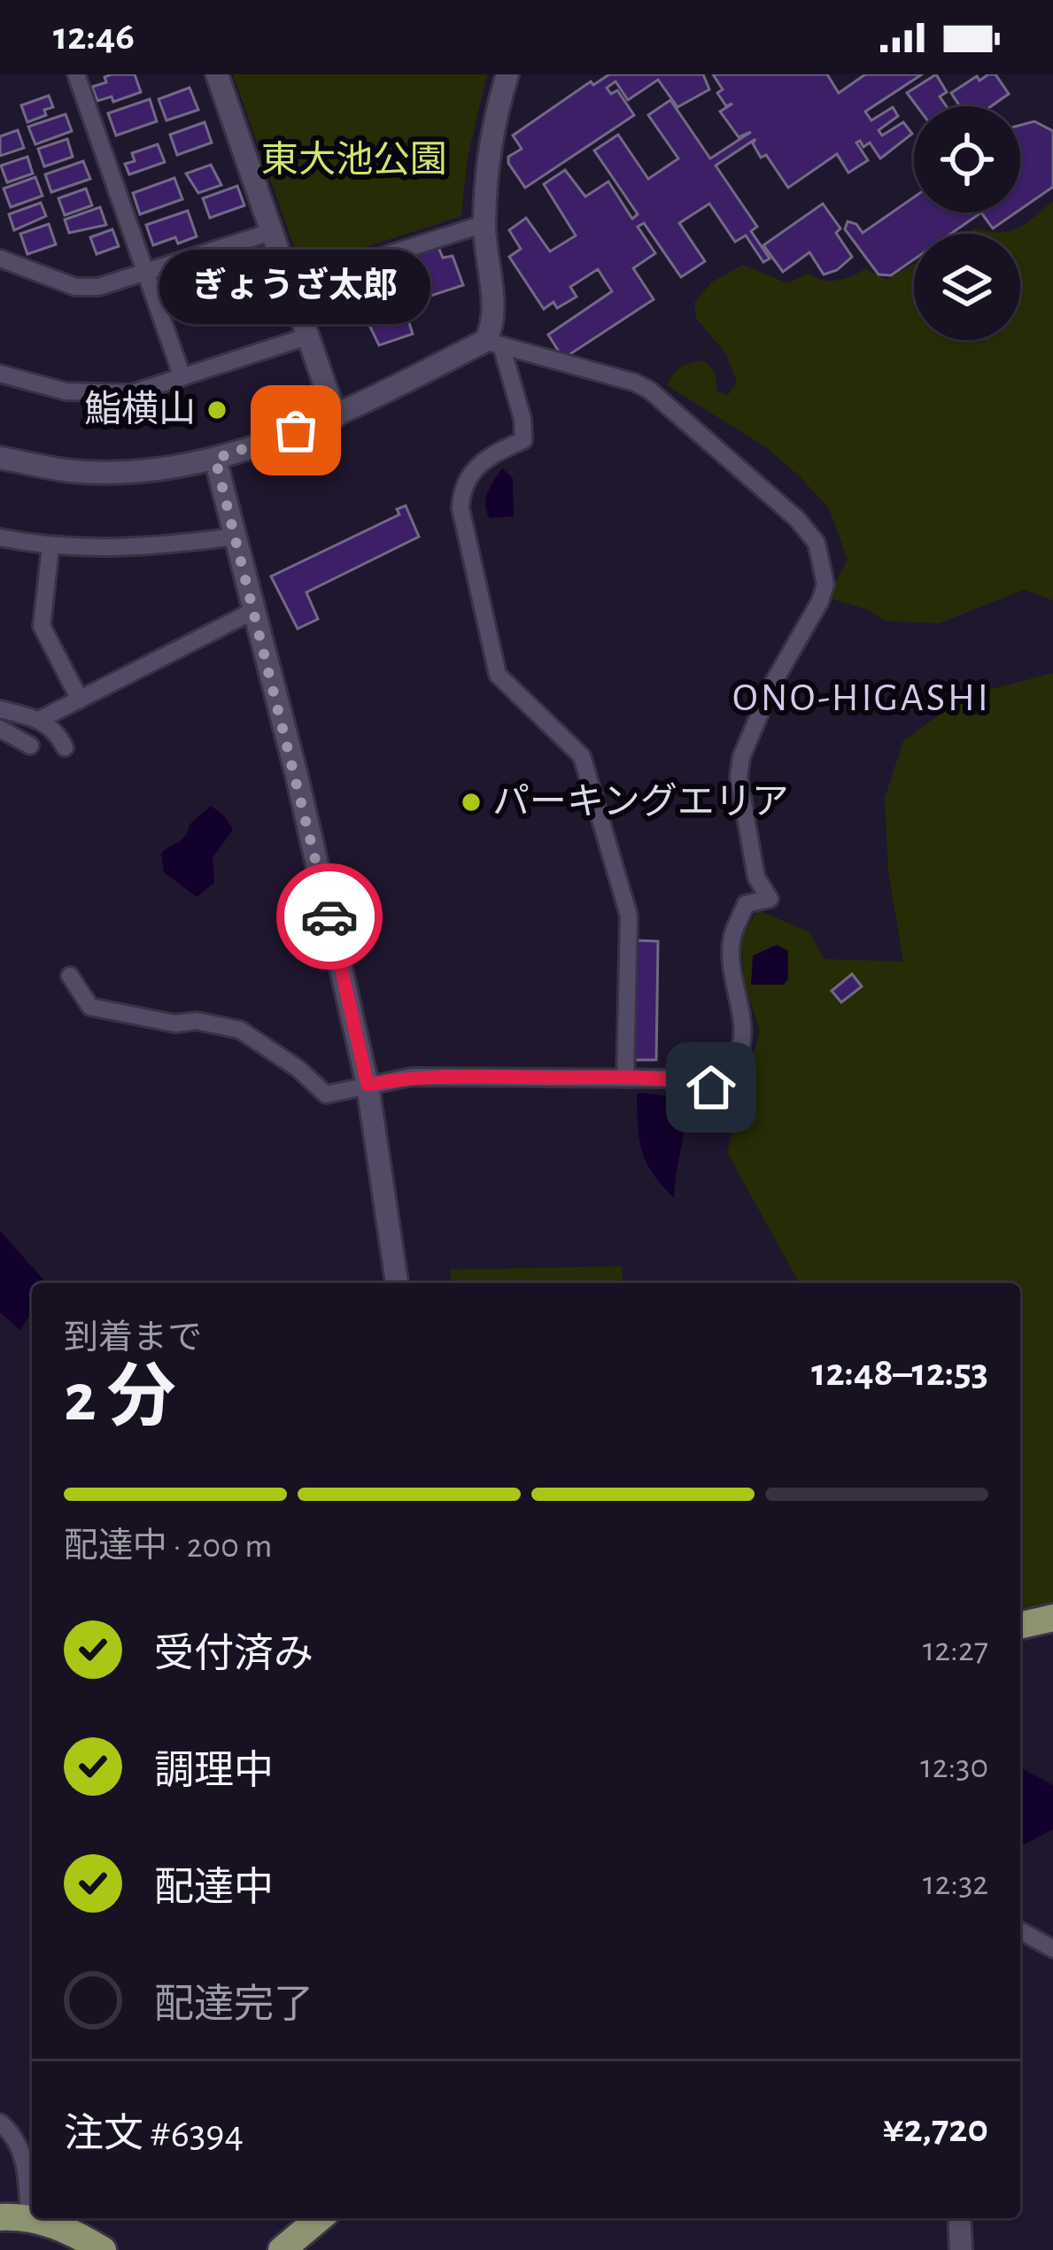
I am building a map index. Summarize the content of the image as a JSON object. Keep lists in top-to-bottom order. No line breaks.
{"districts":["ONO-HIGASHI"],"parks":["東大池公園"],"places":["鮨横山","ぎょうざ太郎","パーキングエリア"],"page":{"status":"12:46","bubble":"ぎょうざ太郎","heading":["2 分","到着まで","12:48–12:53"],"panel":["注文 #6394","¥2,720"],"bar":"配達中 · 200 m","list":[["受付済み","12:27"],["調理中","12:30"],["配達中","12:32"],"配達完了"]}}
